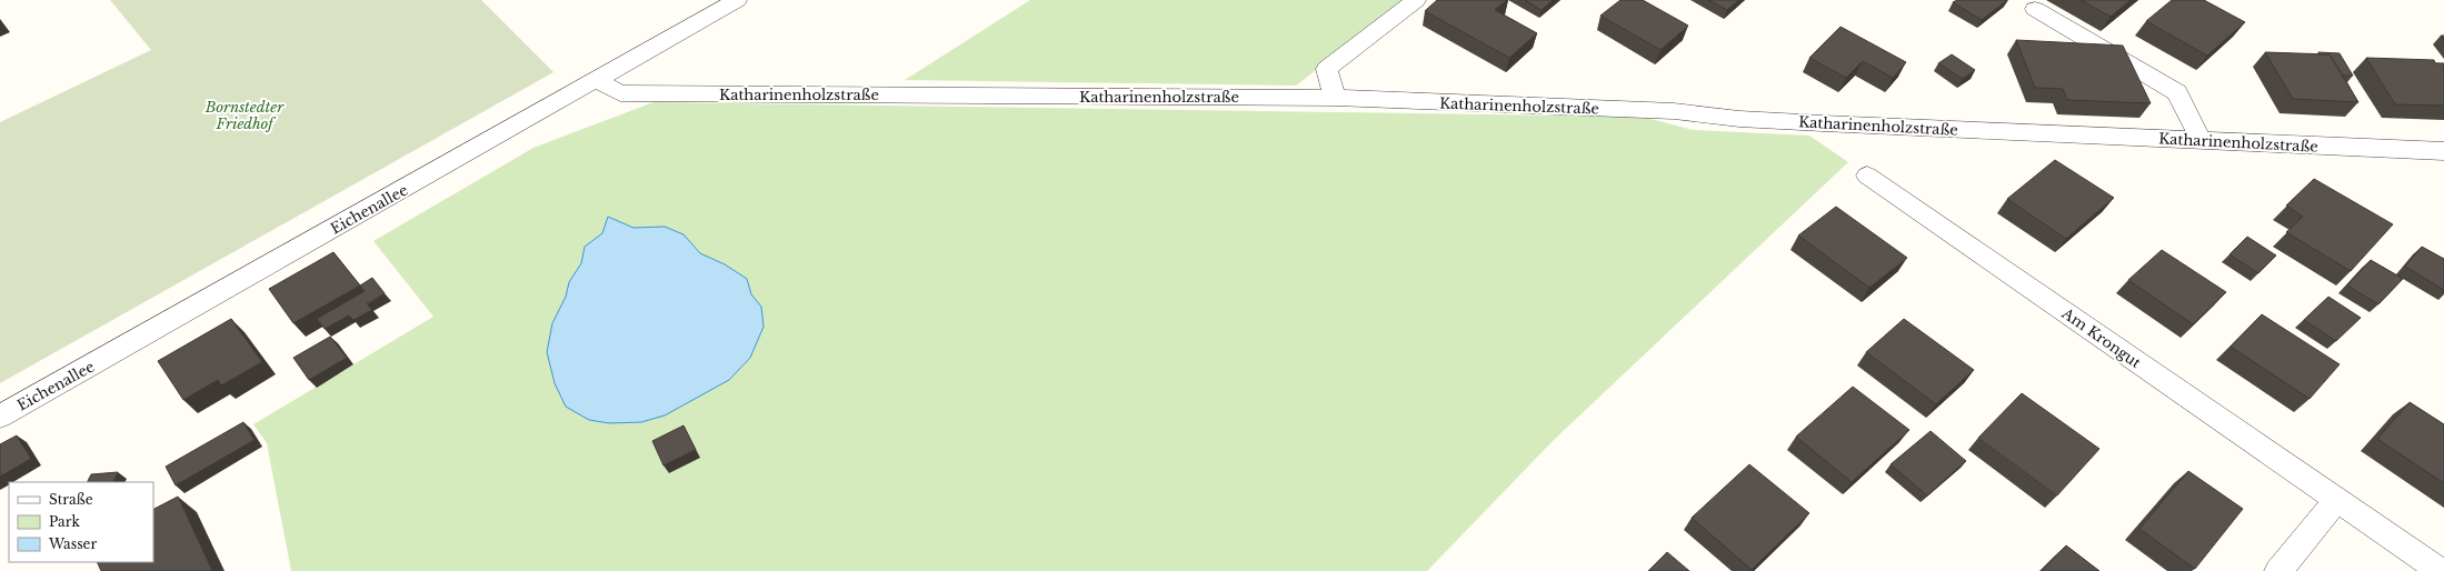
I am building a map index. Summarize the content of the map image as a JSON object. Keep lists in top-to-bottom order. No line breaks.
{"streets":{"street":["Katharinenholzstraße","Eichenallee","Am Krongut"]},"crossings":[["Katharinenholzstraße","Eichenallee"]],"parks":["Bornstedter Friedhof"],"legend":["Straße","Park","Wasser"]}
